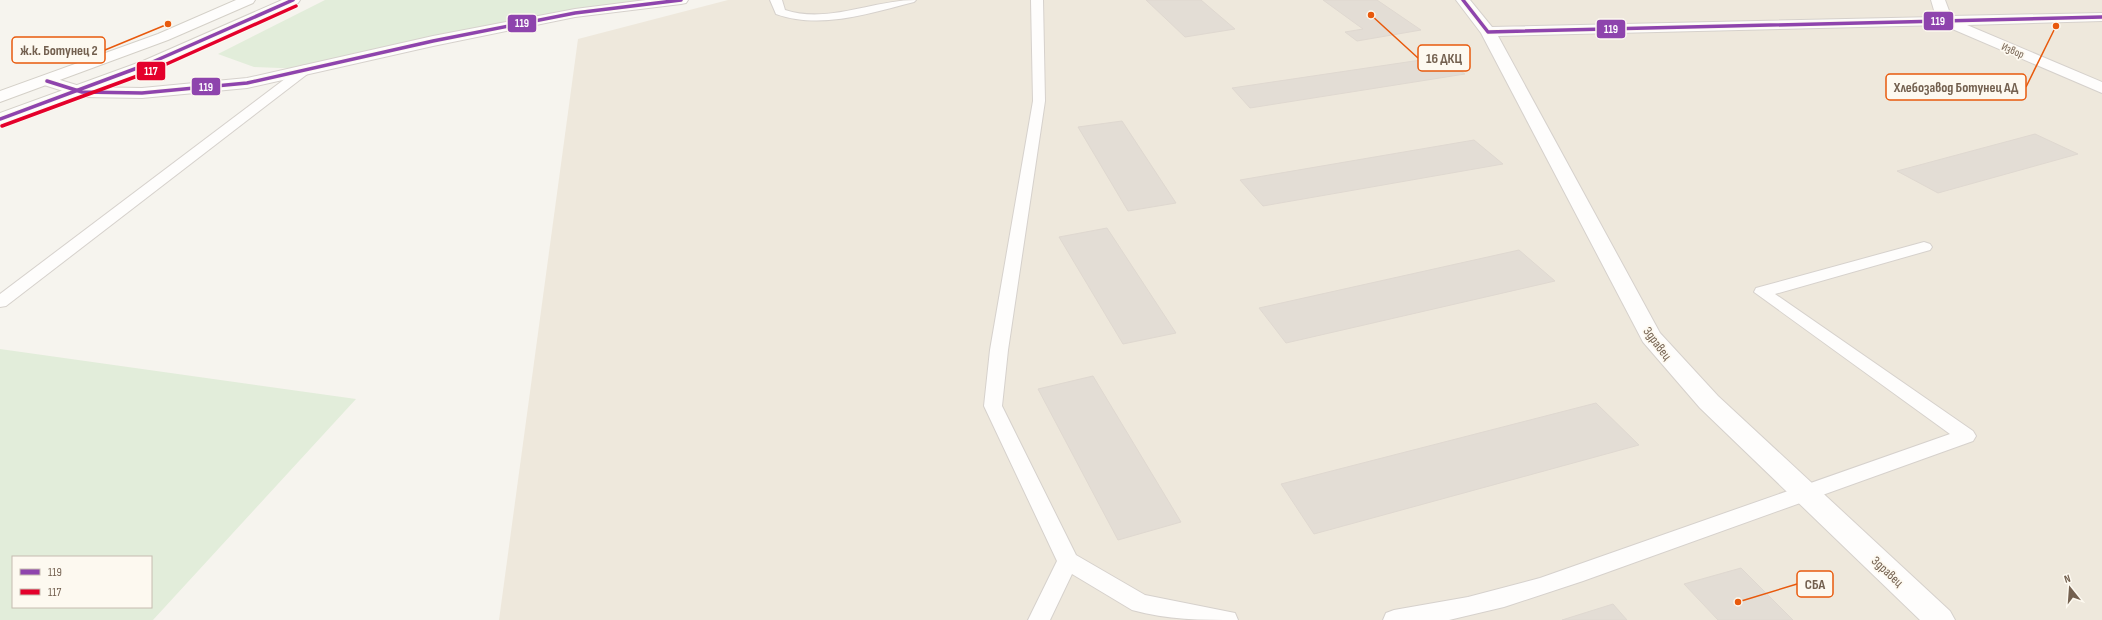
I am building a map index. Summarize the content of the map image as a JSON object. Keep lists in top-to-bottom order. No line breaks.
{"streets":{"street":["Извор","Здравец"]},"places":["16 ДКЦ","ж.к. Ботунец 2","Хлебозавод Ботунец АД","СБА"],"lines":["transit line 119","transit line 117"],"legend":["119","117"],"north":"top"}
